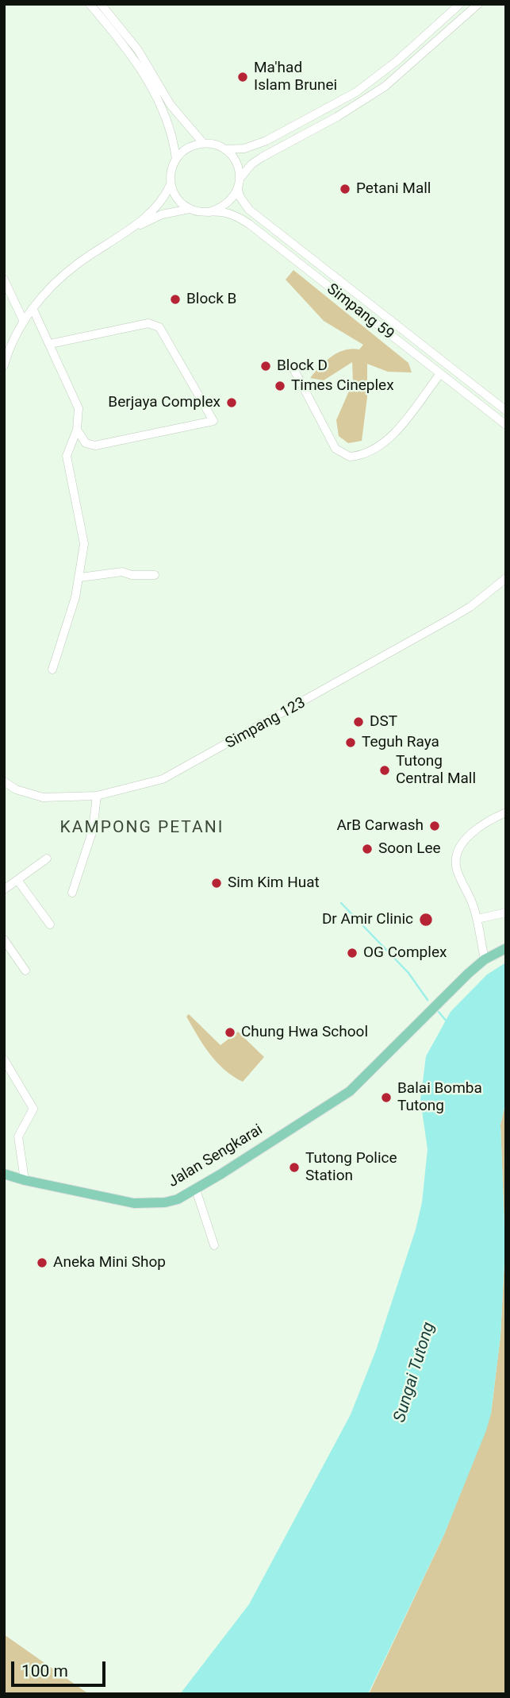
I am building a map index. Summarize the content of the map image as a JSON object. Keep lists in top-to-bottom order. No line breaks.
{"streets":{"main road":["Jalan Sengkarai"],"street":["Simpang 59","Simpang 123"]},"districts":["KAMPONG PETANI"],"water":["Sungai Tutong"],"places":["Ma'had Islam Brunei","Petani Mall","Block B","Block D","Times Cineplex","Berjaya Complex","DST","Teguh Raya","Tutong Central Mall","ArB Carwash","Soon Lee","Sim Kim Huat","Dr Amir Clinic","OG Complex","Chung Hwa School","Balai Bomba Tutong","Tutong Police Station","Aneka Mini Shop"],"scale_bar":"100 m"}
